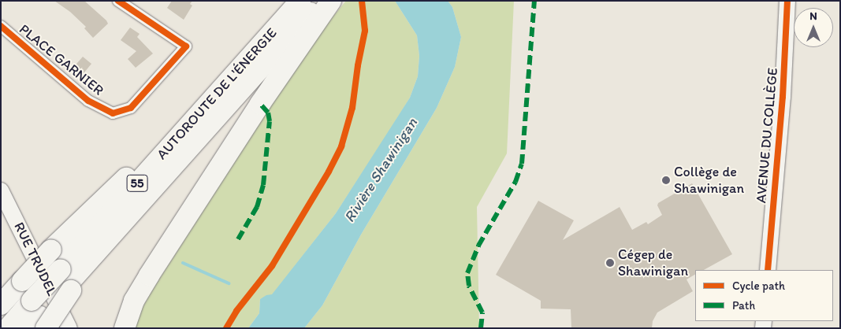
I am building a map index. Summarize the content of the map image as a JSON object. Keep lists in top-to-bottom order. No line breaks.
{"streets":{"highway":["AUTOROUTE DE L'ÉNERGIE","55"],"street":["PLACE GARNIER","AVENUE DU COLLÈGE","RUE TRUDEL"]},"water":["Rivière Shawinigan"],"places":["Collège de Shawinigan","Cégep de Shawinigan"],"legend":["Cycle path","Path"],"north":"top"}
